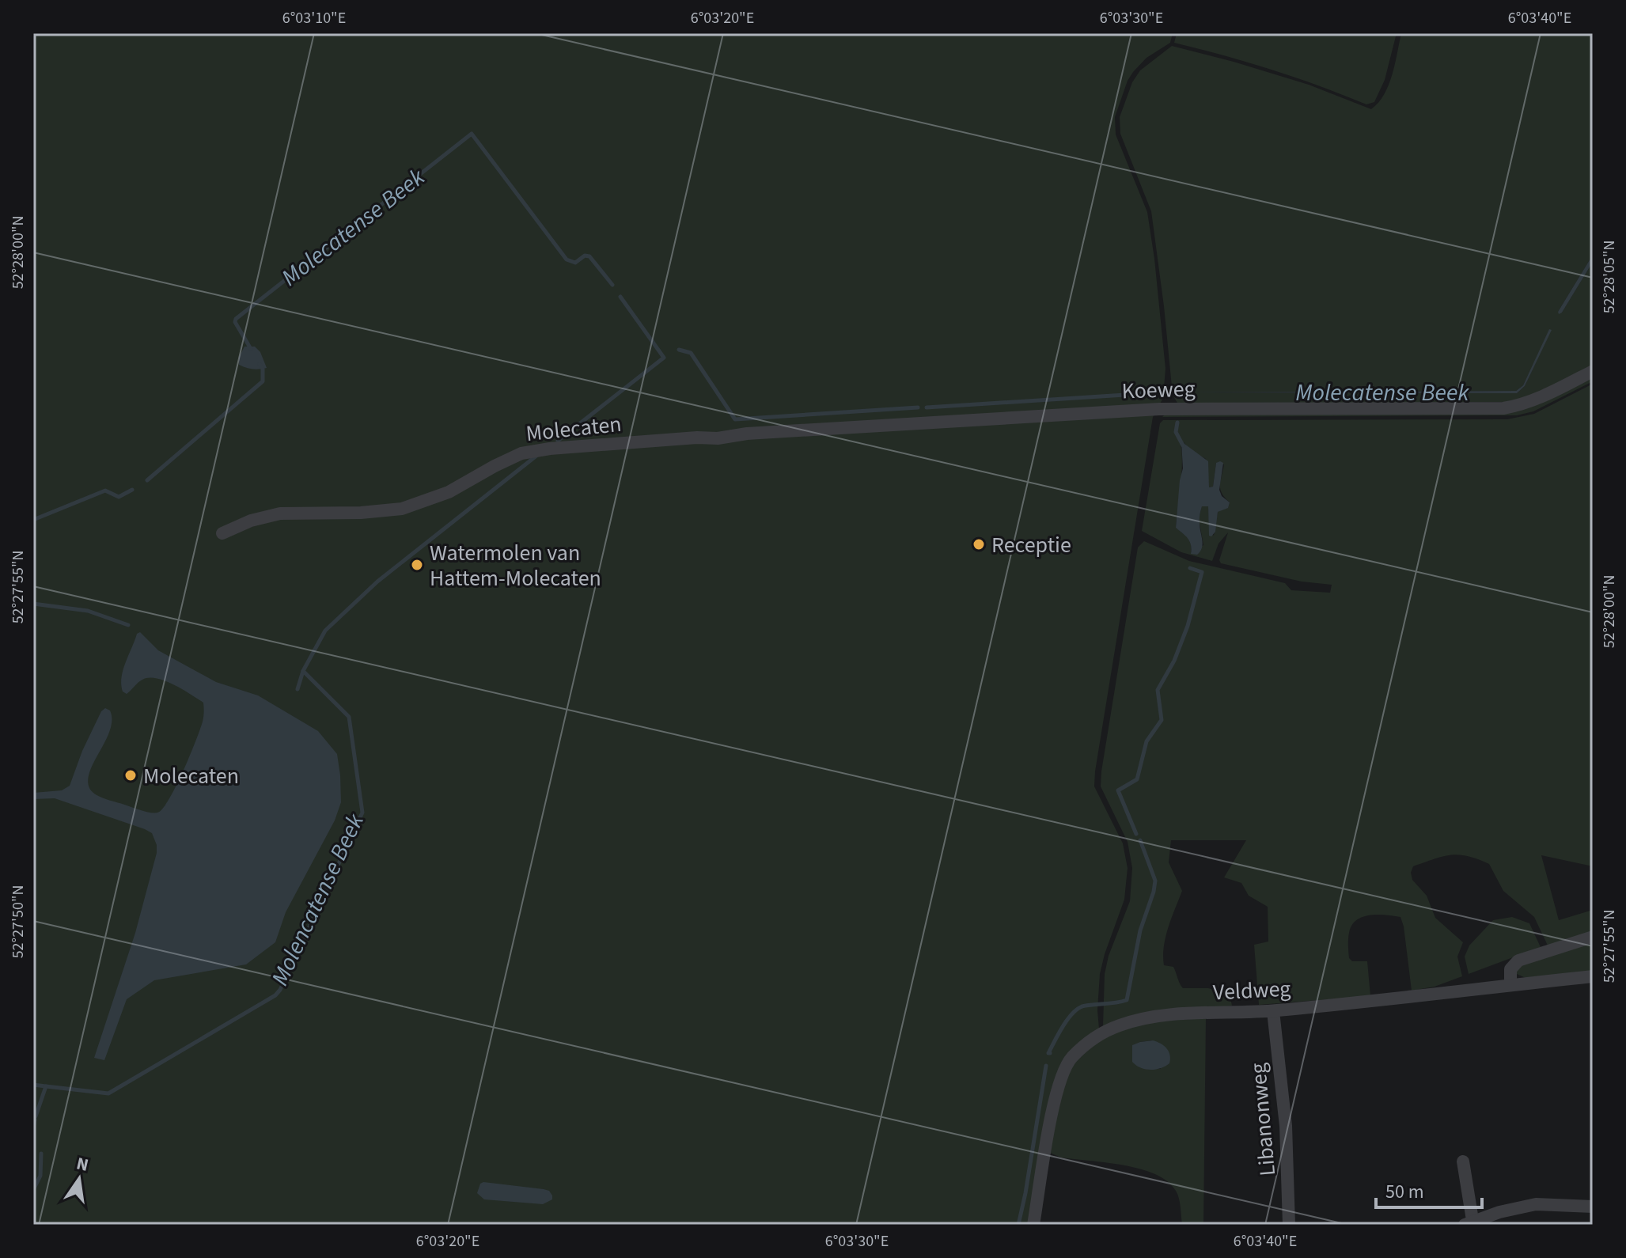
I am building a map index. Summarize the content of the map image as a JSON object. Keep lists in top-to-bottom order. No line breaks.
{"streets":{"street":["Koeweg","Molecaten","Veldweg","Libanonweg"]},"crossings":[["Koeweg","Molecaten"],["Veldweg","Libanonweg"]],"water":["Molecatense Beek","Molencatense Beek"],"places":["Receptie","Watermolen van Hattem-Molecaten","Molecaten"],"scale_bar":"50 m","north":"top","coordinates":["6°03'10\"E","6°03'20\"E","6°03'30\"E","6°03'40\"E","52°28'00\"N","52°28'05\"N","52°27'55\"N","52°27'50\"N"]}
